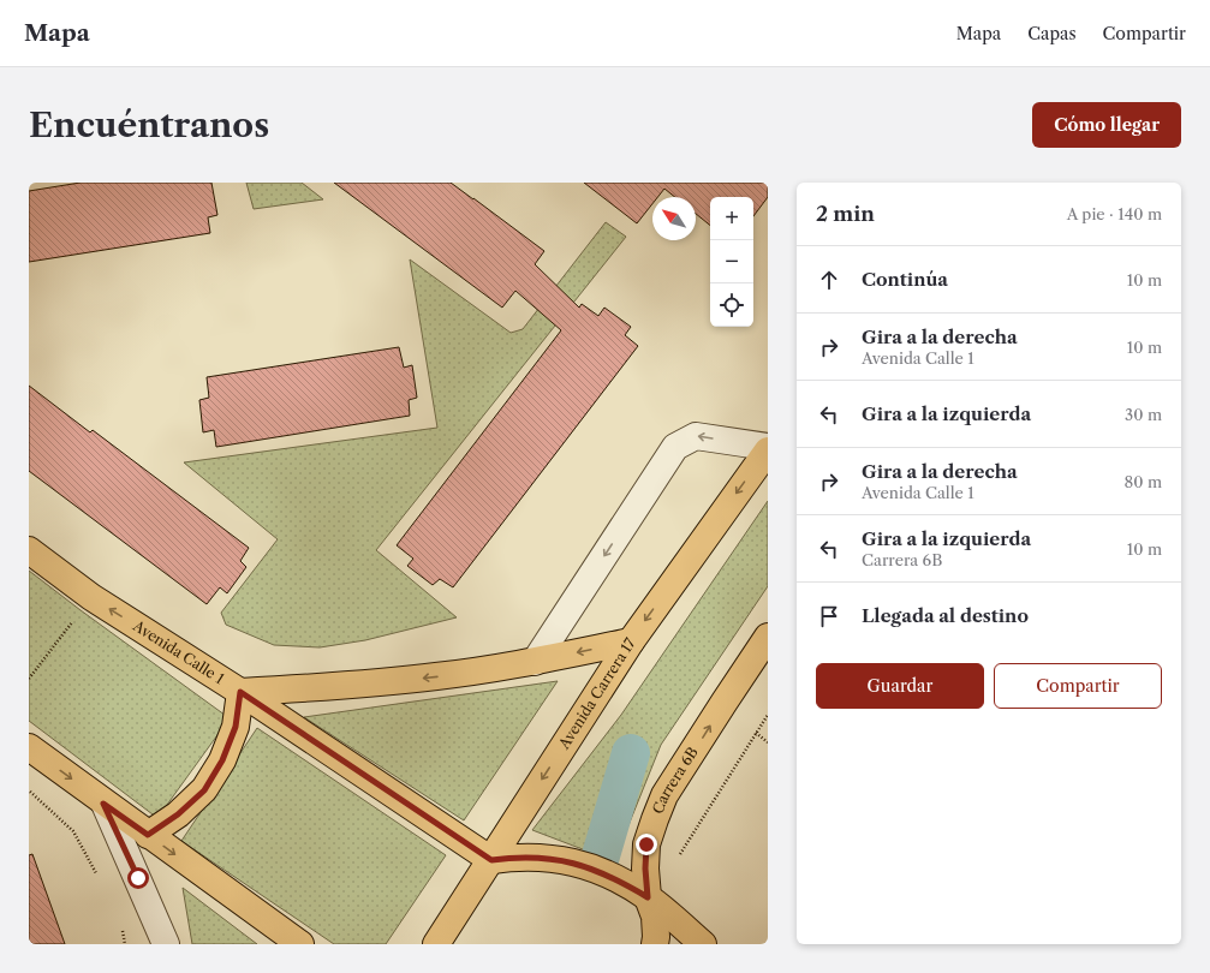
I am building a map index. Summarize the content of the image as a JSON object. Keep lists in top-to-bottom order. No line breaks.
{"streets":{"main road":["Avenida Calle 1","Avenida Carrera 17","Carrera 6B"]},"crossings":[["Avenida Calle 1","Avenida Carrera 17"]],"one_way":["Avenida Carrera 17","Carrera 6B"],"north":"top left","page":{"header":"Mapa","nav":["Mapa","Capas","Compartir"],"buttons":["Cómo llegar",["Guardar","Compartir"]],"title":"Encuéntranos","heading":["2 min","A pie · 140 m"],"map_buttons":["+","−"],"list":[["Continúa","10 m"],["Gira a la derecha","Avenida Calle 1","10 m"],["Gira a la izquierda","30 m"],["Gira a la derecha","Avenida Calle 1","80 m"],["Gira a la izquierda","Carrera 6B","10 m"],"Llegada al destino"]}}
